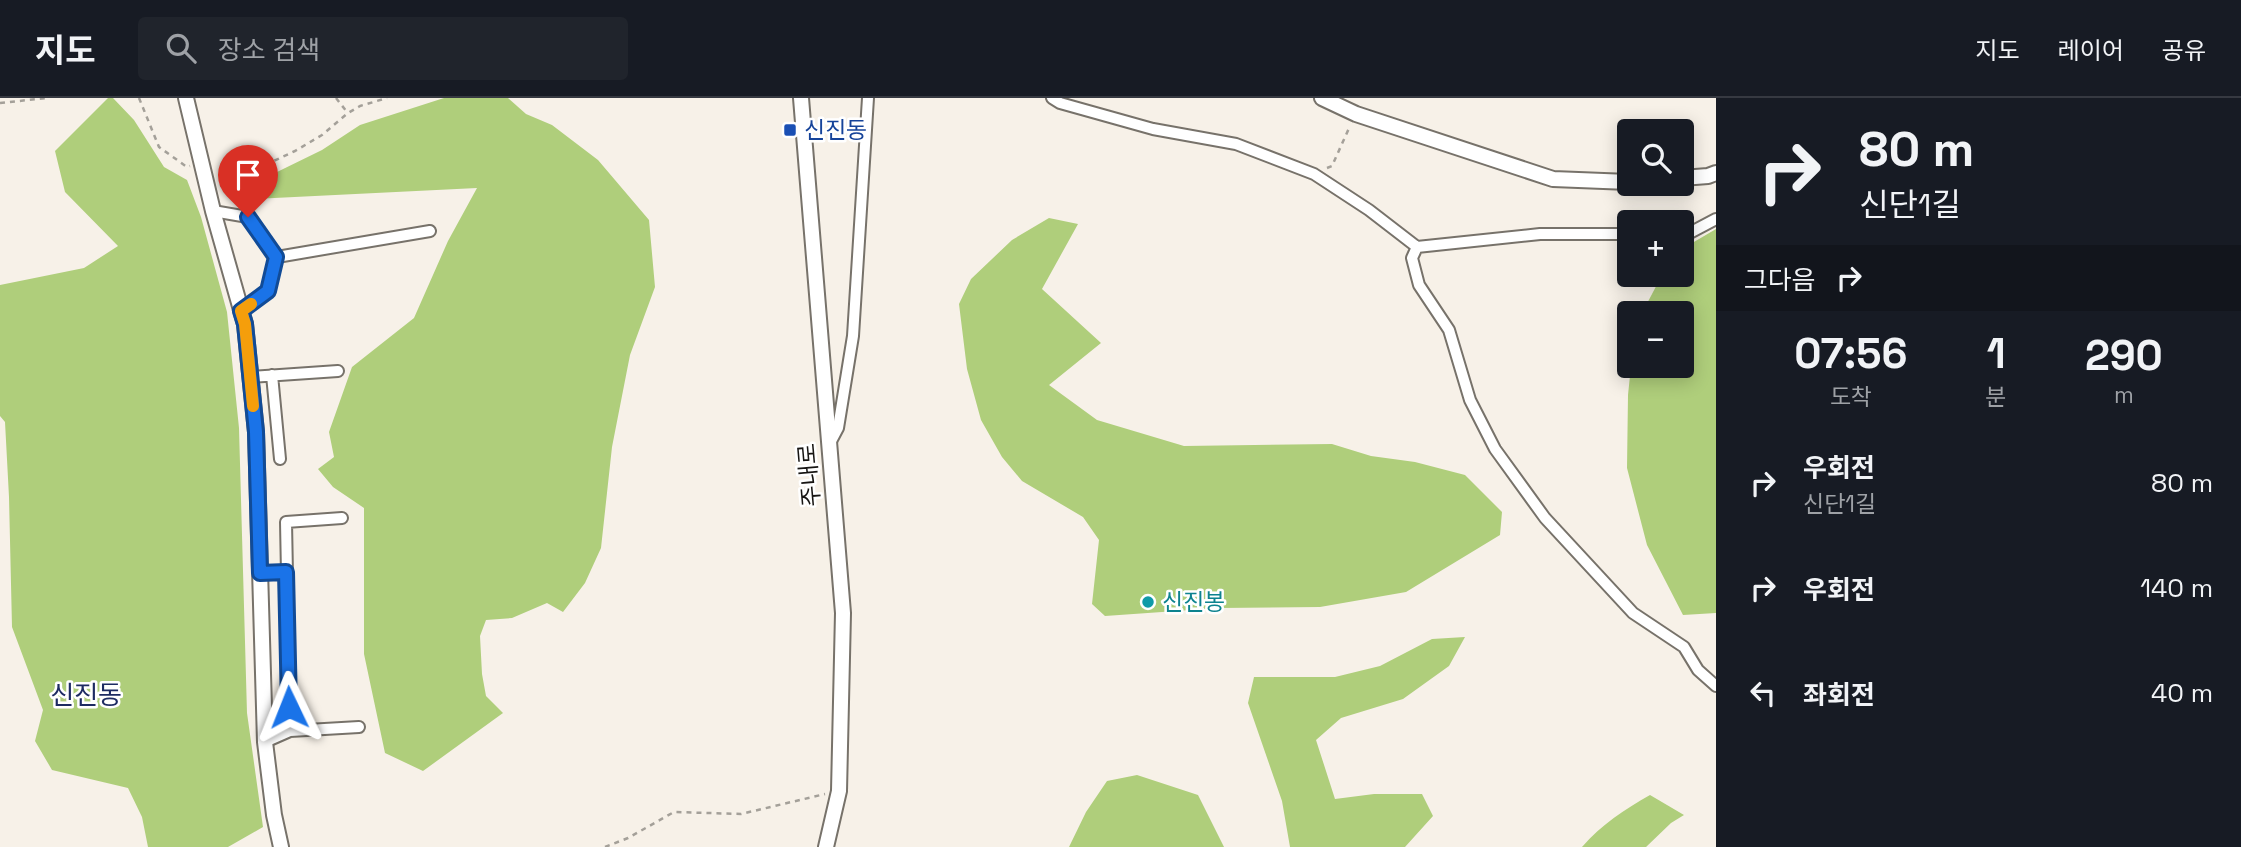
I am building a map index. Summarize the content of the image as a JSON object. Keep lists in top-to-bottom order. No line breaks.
{"streets":{"street":["주내로"]},"districts":["신진동"],"places":{"transit":["신진동"],"other":["신진봉"]},"page":{"header":"지도","search":"장소 검색","nav":["지도","레이어","공유"],"turn":["80 m","신단1길"],"map_buttons":["+","−"],"then":"그다음","eta":["07:56","도착","1","분","290","m"],"list":[{"name":"우회전","note":"신단1길","value":"80 m"},{"name":"우회전","value":"140 m"},{"name":"좌회전","value":"40 m"}]}}
